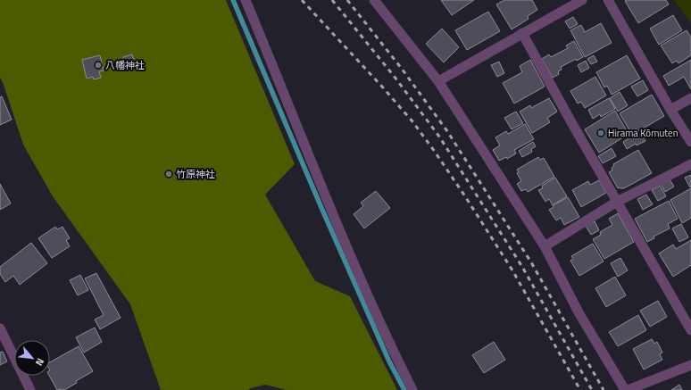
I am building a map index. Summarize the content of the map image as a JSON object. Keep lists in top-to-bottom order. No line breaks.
{"places":["八幡神社","Hirama Kōmuten","竹原神社"],"north":"bottom right"}
